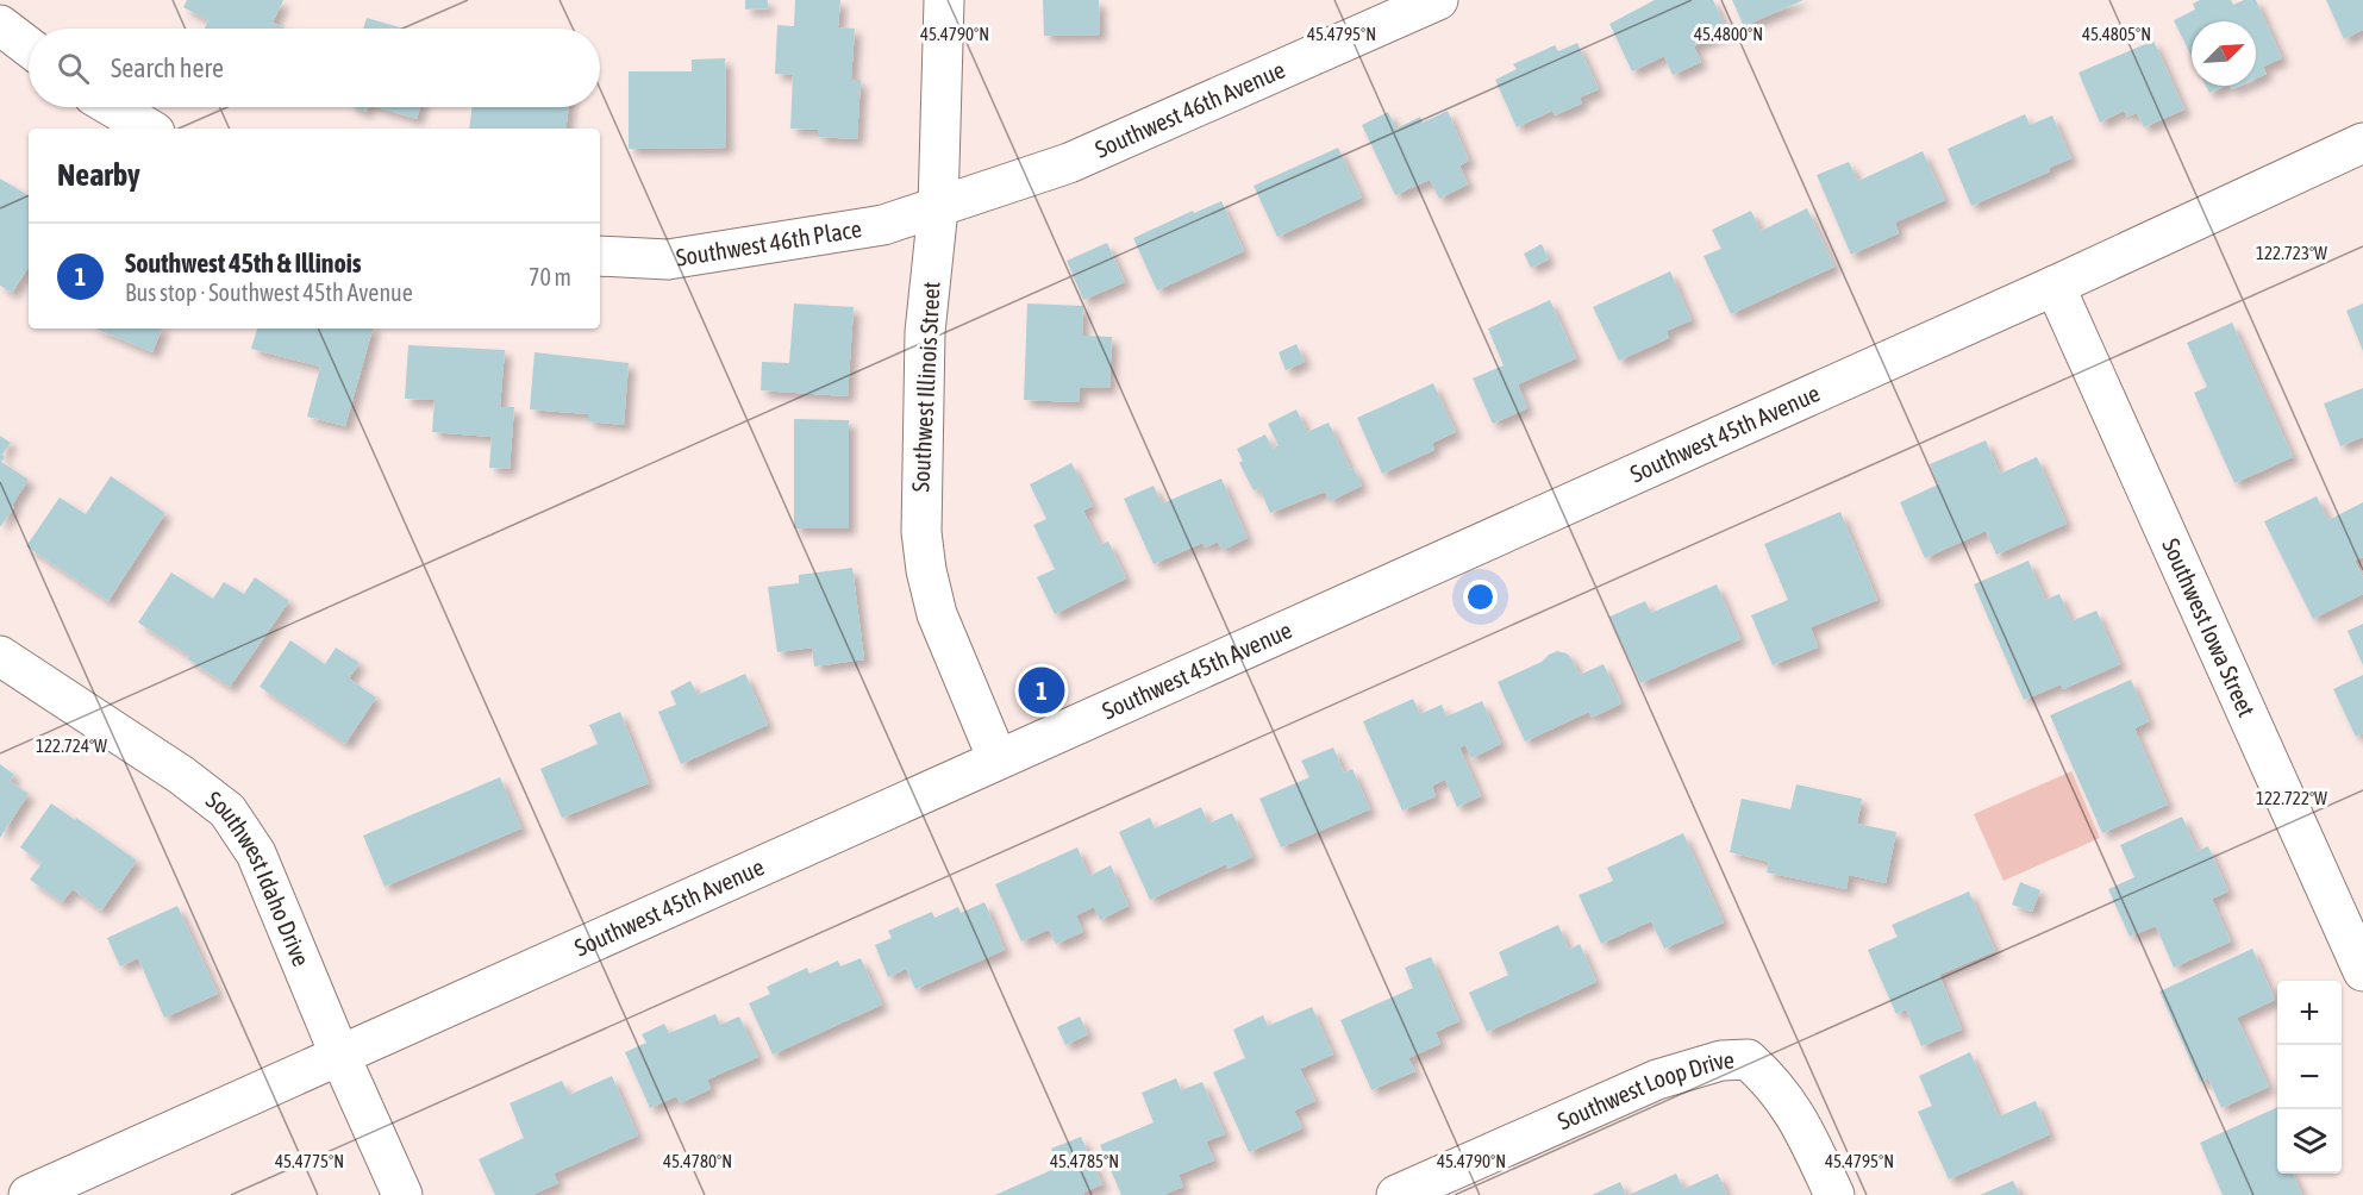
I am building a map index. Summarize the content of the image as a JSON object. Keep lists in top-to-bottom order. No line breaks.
{"streets":{"street":["Southwest 46th Avenue","Southwest 46th Place","Southwest Illinois Street","Southwest 45th Avenue","Southwest Iowa Street","Southwest Idaho Drive","Southwest Loop Drive"]},"crossings":[["Southwest 46th Avenue","Southwest 46th Place"],["Southwest 46th Avenue","Southwest Illinois Street"],["Southwest 46th Place","Southwest Illinois Street"],["Southwest Illinois Street","Southwest 45th Avenue"],["Southwest 45th Avenue","Southwest Iowa Street"],["Southwest 45th Avenue","Southwest Idaho Drive"]],"north":"top right","page":{"search":"Search here","heading":"Nearby","list":[{"mark":"1","name":"Southwest 45th & Illinois","note":"Bus stop · Southwest 45th Avenue","value":"70 m"}],"pins":"1","map_buttons":["+","−"]},"coordinates":["45.4790°N","45.4795°N","45.4800°N","45.4805°N","122.723°W","122.724°W","122.722°W","45.4775°N","45.4780°N","45.4785°N"]}
